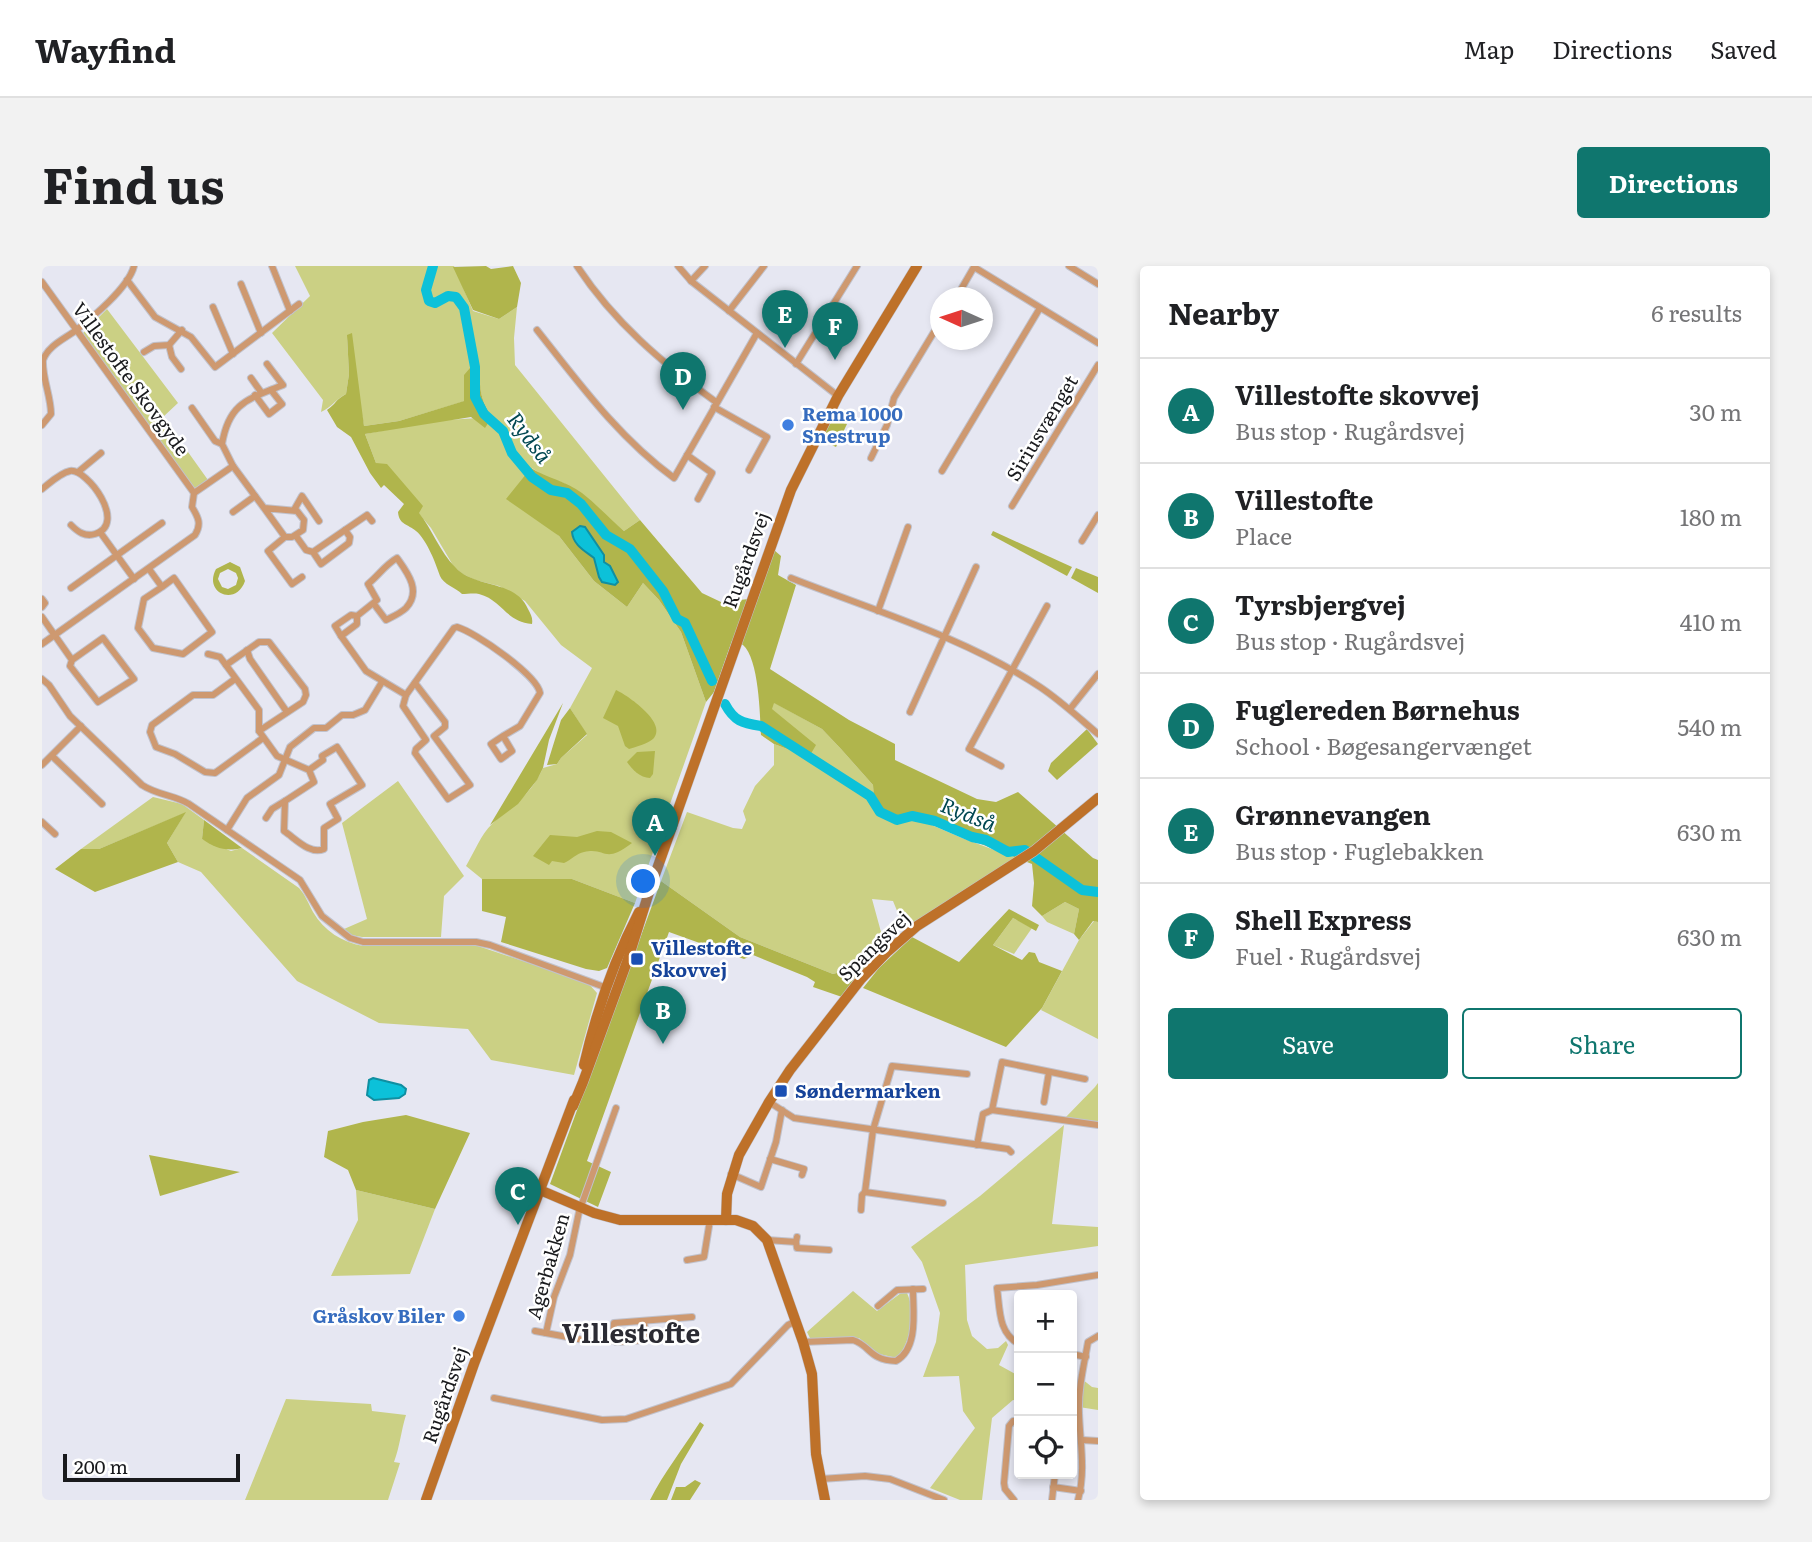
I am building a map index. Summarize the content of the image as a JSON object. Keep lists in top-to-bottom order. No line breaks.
{"streets":{"main road":["Rugårdsvej","Spangsvej"],"street":["Villestofte Skovgyde","Siriusvænget","Agerbakken"]},"districts":["Villestofte"],"water":["Rydså"],"places":{"other":["Rema 1000 Snestrup","Gråskov Biler"],"transit":["Villestofte Skovvej","Søndermarken"]},"scale_bar":"200 m","north":"left","page":{"header":"Wayfind","nav":["Map","Directions","Saved"],"title":"Find us","buttons":["Directions",["Save","Share"]],"heading":["Nearby","6 results"],"pins":["E","F","D","A","B","C"],"list":[{"mark":"A","name":"Villestofte skovvej","note":"Bus stop · Rugårdsvej","value":"30 m"},{"mark":"B","name":"Villestofte","note":"Place","value":"180 m"},{"mark":"C","name":"Tyrsbjergvej","note":"Bus stop · Rugårdsvej","value":"410 m"},{"mark":"D","name":"Fuglereden Børnehus","note":"School · Bøgesangervænget","value":"540 m"},{"mark":"E","name":"Grønnevangen","note":"Bus stop · Fuglebakken","value":"630 m"},{"mark":"F","name":"Shell Express","note":"Fuel · Rugårdsvej","value":"630 m"}],"map_buttons":["+","−"],"scale":"200 m"}}
